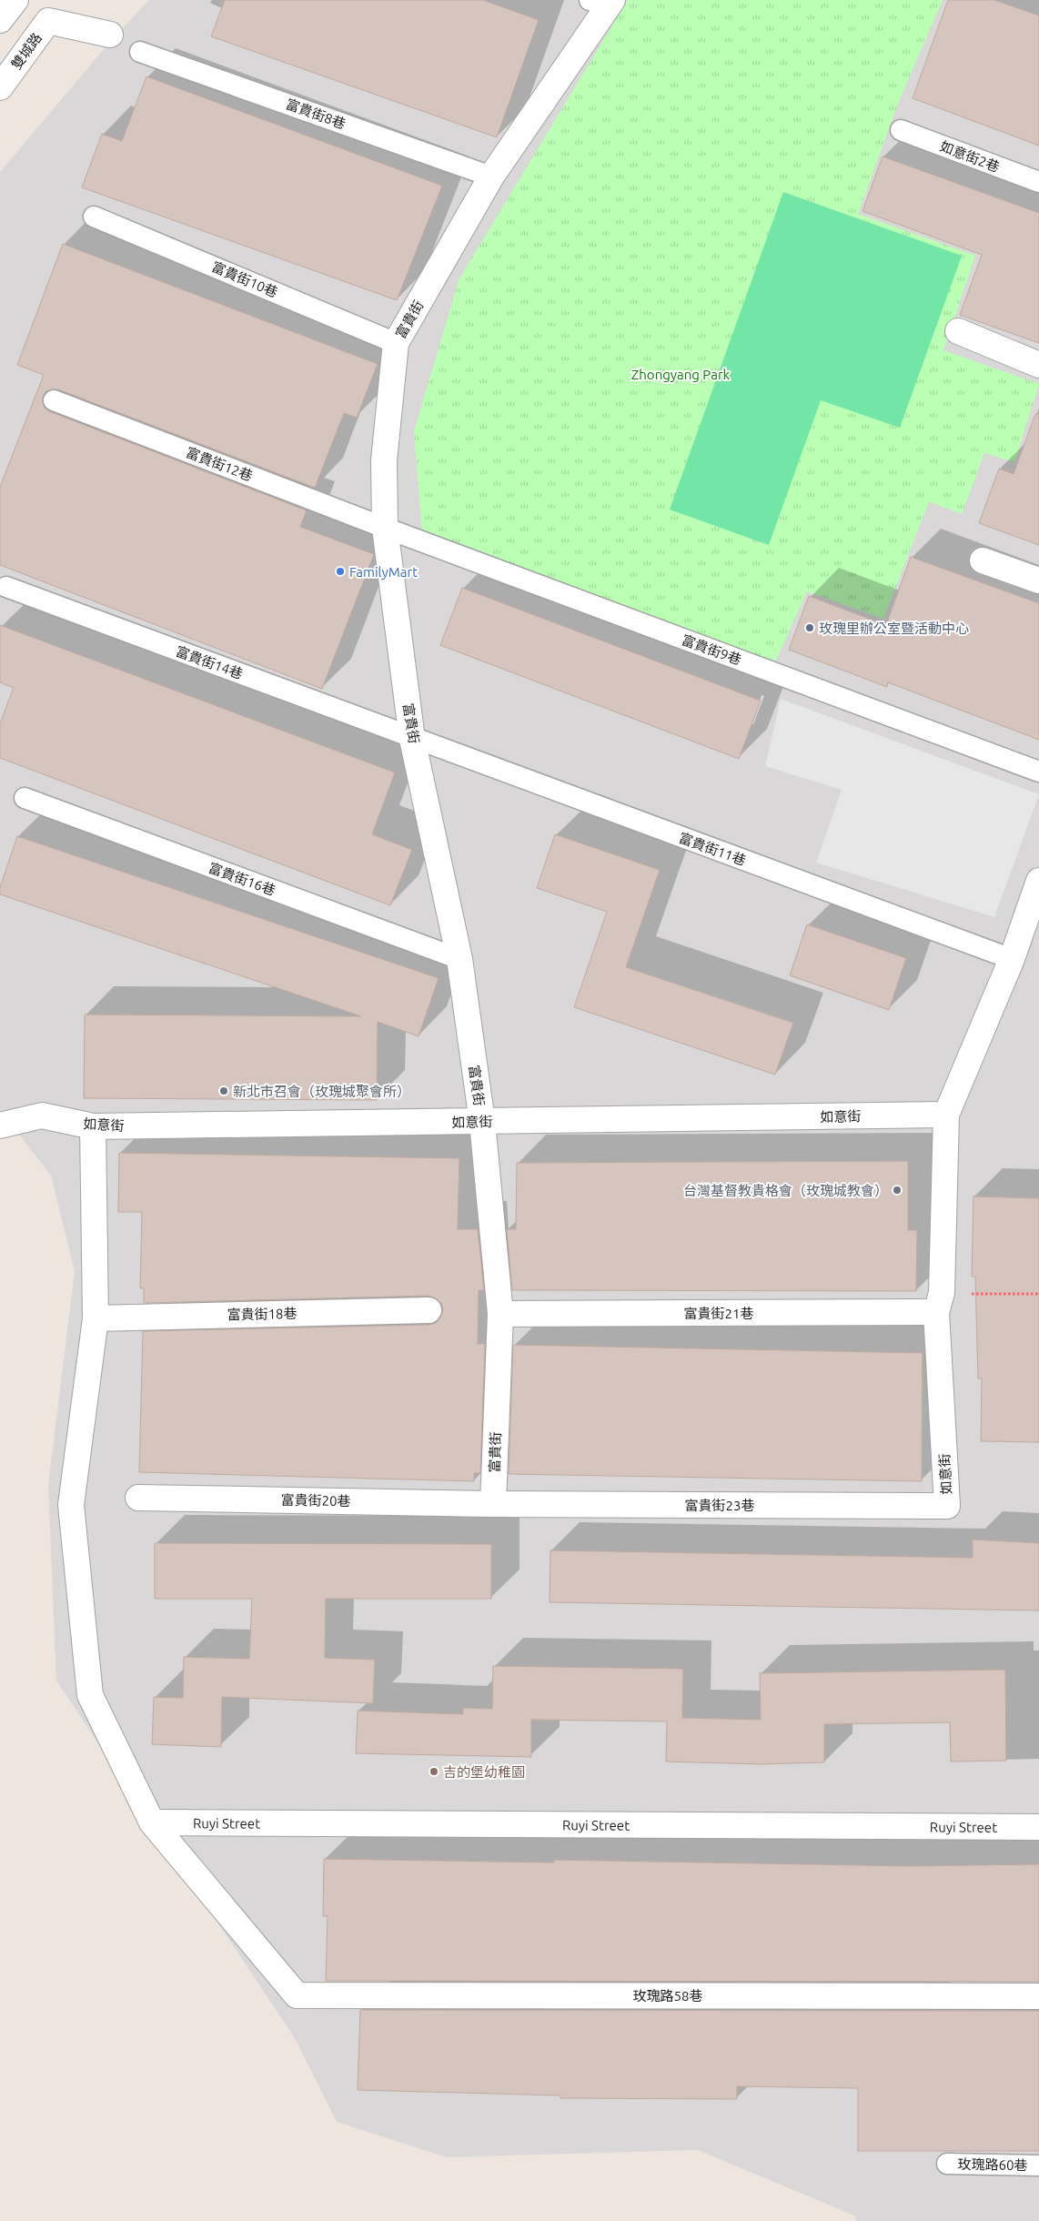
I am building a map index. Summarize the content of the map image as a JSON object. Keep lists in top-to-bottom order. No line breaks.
{"streets":{"street":["雙城路","富貴街","如意街","富貴街21巷","富貴街18巷","富貴街20巷","富貴街23巷","Ruyi Street","玫瑰路58巷"],"lane":["富貴街8巷","如意街2巷","富貴街10巷","富貴街12巷","富貴街9巷","富貴街14巷","富貴街11巷","富貴街16巷","玫瑰路60巷"]},"crossings":[["富貴街8巷","富貴街"],["富貴街10巷","富貴街"],["富貴街","富貴街12巷"],["富貴街","富貴街9巷"],["富貴街","富貴街14巷"],["富貴街","富貴街11巷"],["富貴街","富貴街16巷"],["富貴街","如意街"],["富貴街","富貴街21巷"],["富貴街","富貴街20巷"],["富貴街","富貴街23巷"],["富貴街12巷","富貴街9巷"],["富貴街14巷","富貴街11巷"],["富貴街11巷","如意街"],["如意街","富貴街21巷"],["如意街","富貴街23巷"],["富貴街20巷","富貴街23巷"],["Ruyi Street","玫瑰路58巷"]],"parks":["Zhongyang Park"],"places":["FamilyMart","玫瑰里辦公室暨活動中心","新北市召會（玫瑰城聚會所）","台灣基督教貴格會（玫瑰城教會）","吉的堡幼稚園"]}
